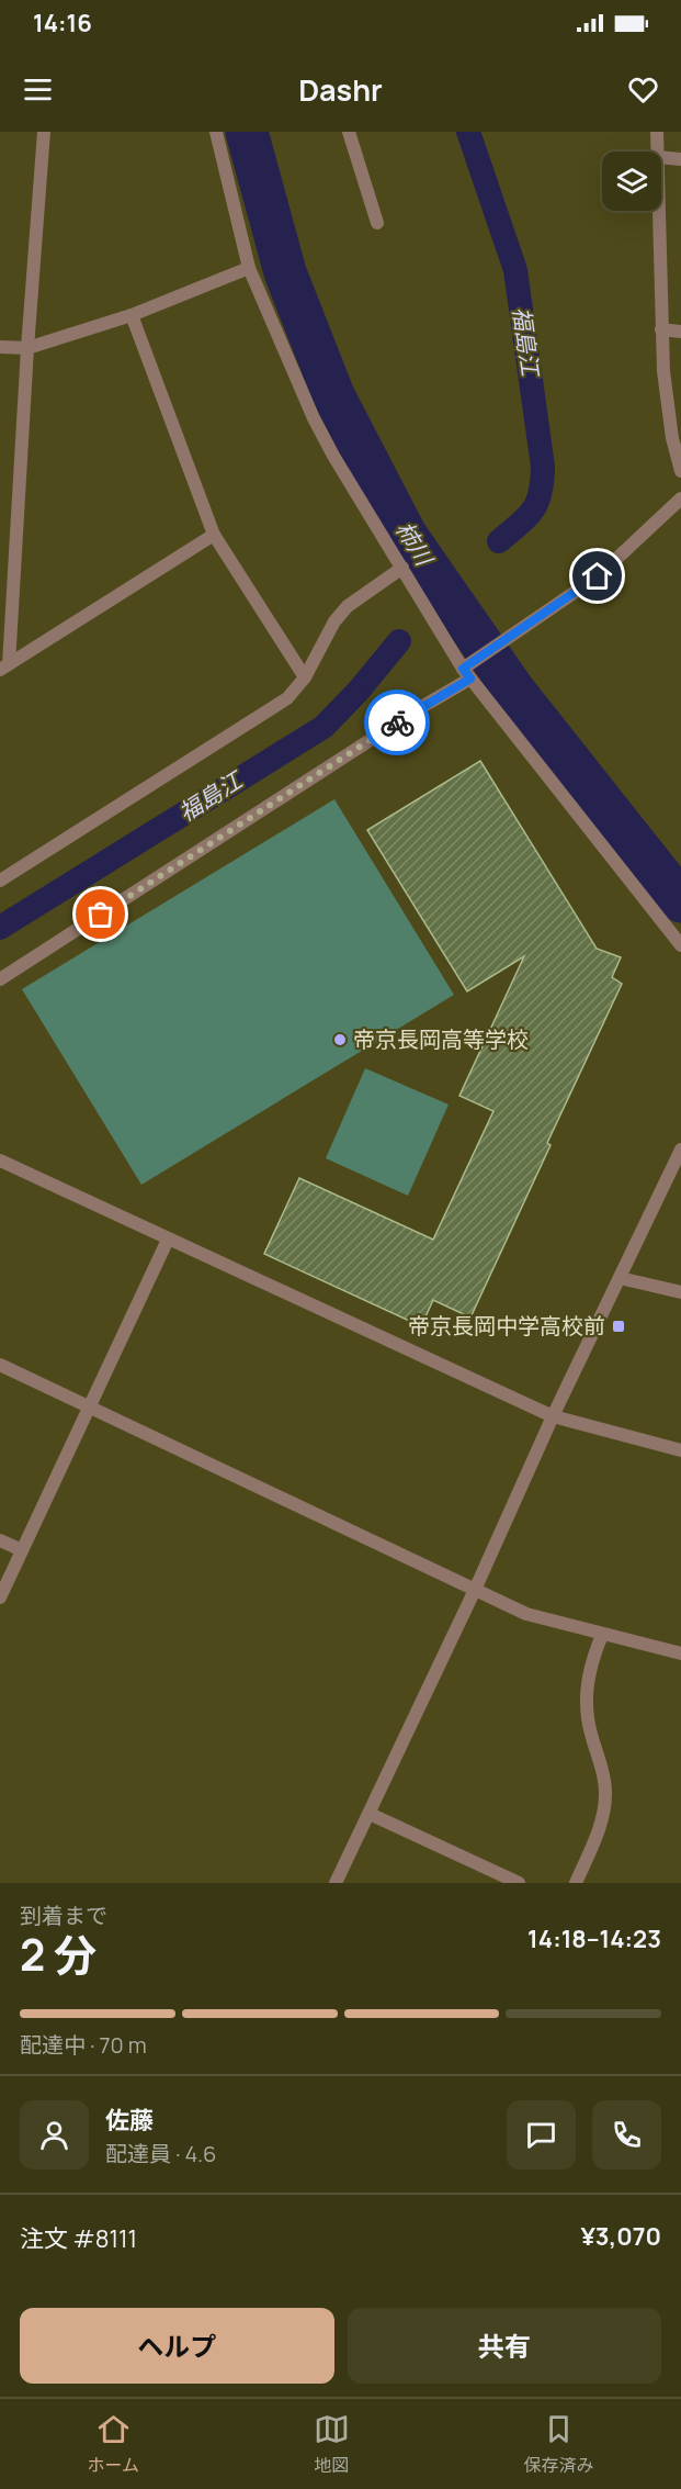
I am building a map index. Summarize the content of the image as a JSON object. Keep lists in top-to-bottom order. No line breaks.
{"water":["福島江","柿川"],"places":{"other":["帝京長岡高等学校"],"transit":["帝京長岡中学高校前"]},"page":{"status":"14:16","header":"Dashr","heading":["2 分","到着まで","14:18–14:23"],"panel":["佐藤","配達員 · 4.6","注文 #8111","¥3,070"],"bar":"配達中 · 70 m","buttons":["ヘルプ","共有"],"tabs":["ホーム","地図","保存済み"]}}
